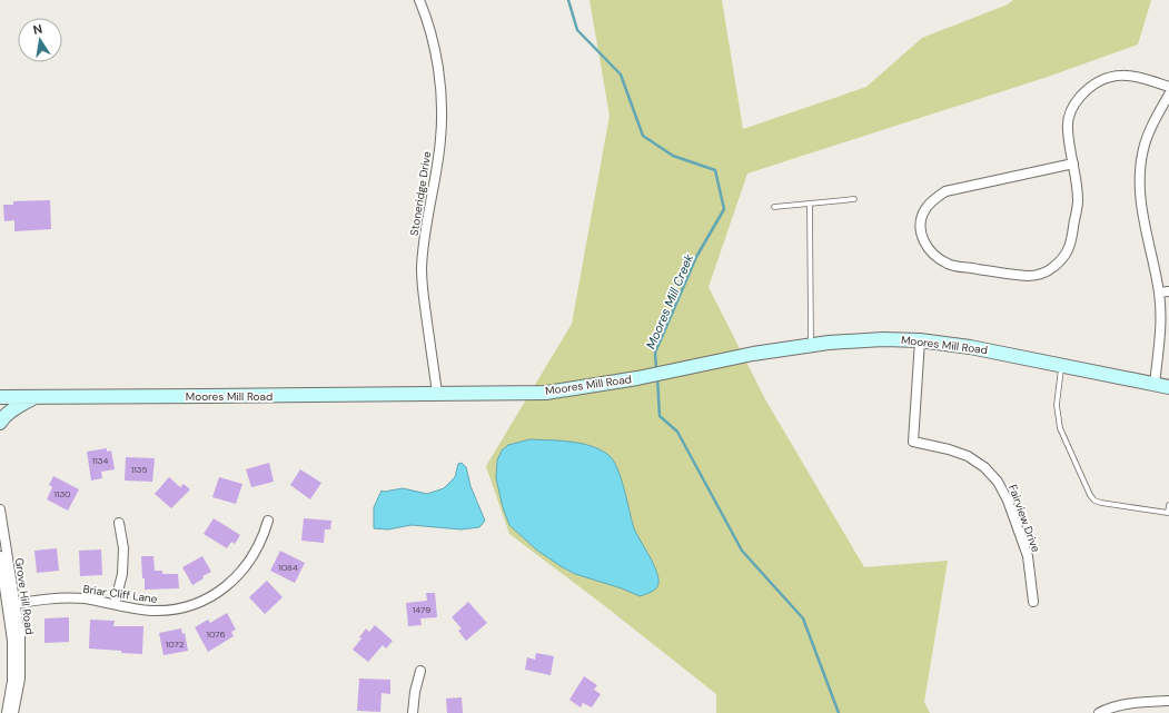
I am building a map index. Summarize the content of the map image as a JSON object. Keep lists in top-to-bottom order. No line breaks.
{"streets":{"street":["Stoneridge Drive","Moores Mill Road","Fairview Drive","Briar Cliff Lane","Grove Hill Road"]},"crossings":[["Stoneridge Drive","Moores Mill Road"],["Moores Mill Road","Fairview Drive"],["Briar Cliff Lane","Grove Hill Road"]],"water":["Moores Mill Creek"],"house_numbers":["1134","1135","1130","1084","1479","1076","1072"],"north":"top"}
